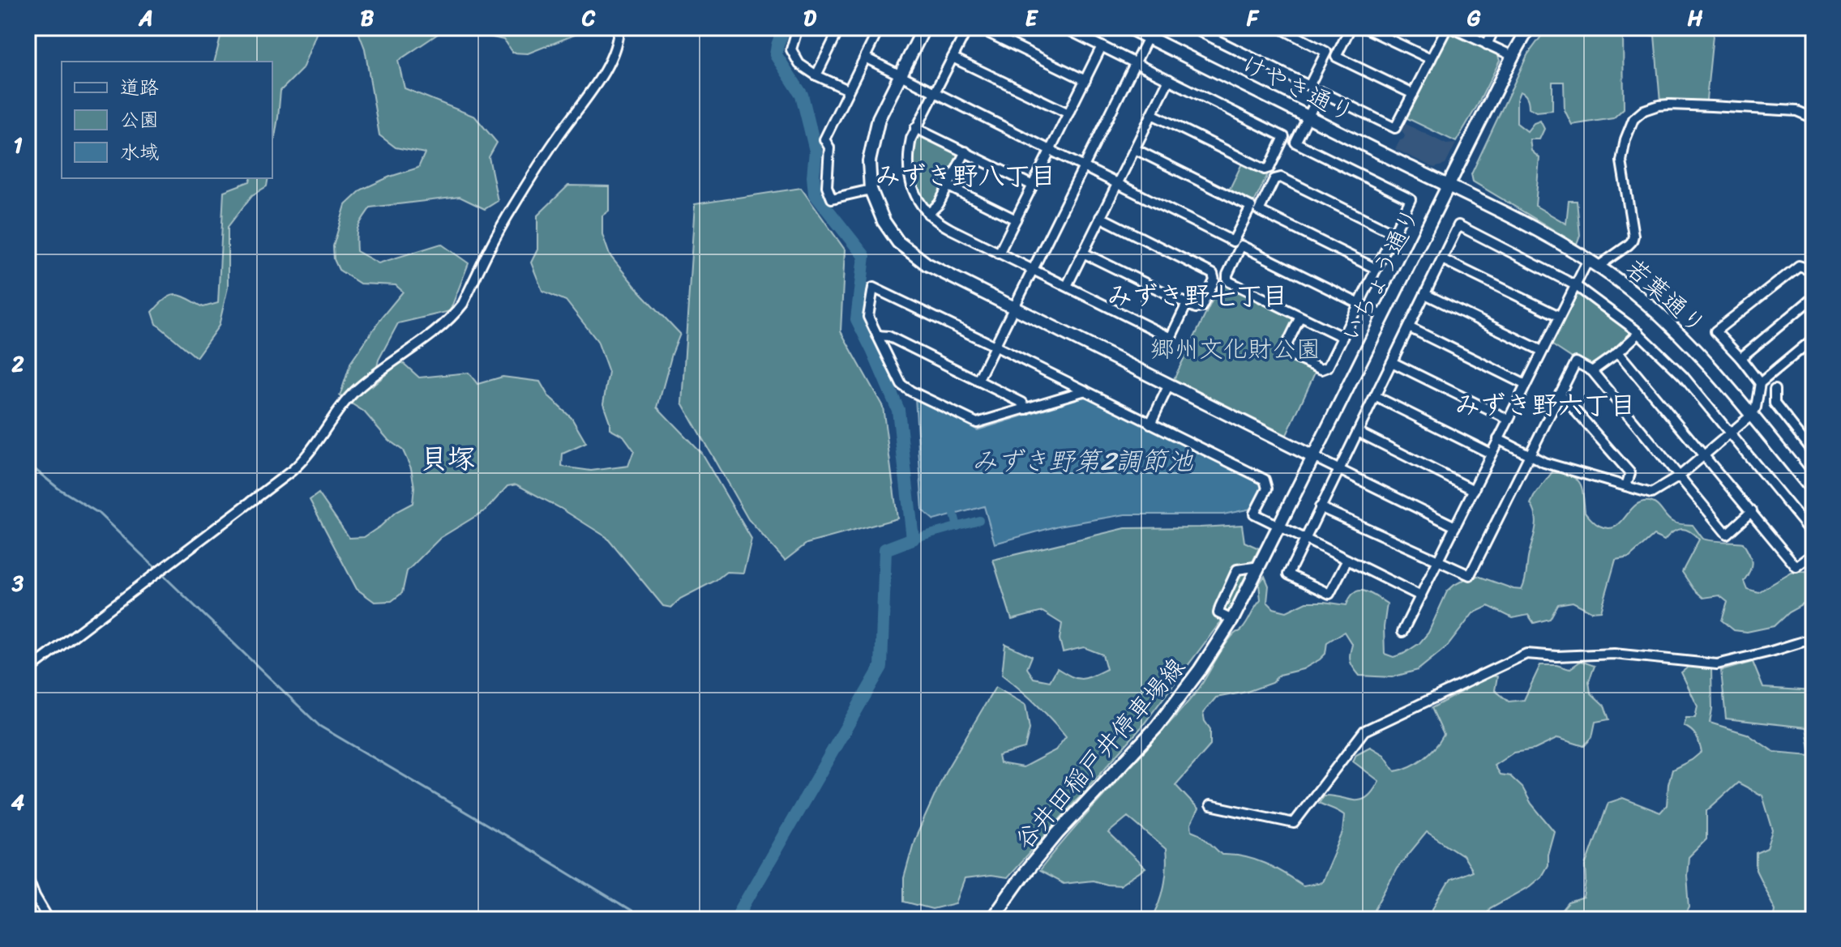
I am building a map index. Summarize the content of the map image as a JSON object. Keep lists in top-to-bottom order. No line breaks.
{"streets":{"street":["けやき通り","いちょう通り","若葉通り","谷井田稲戸井停車場線"]},"crossings":[["けやき通り","いちょう通り"],["けやき通り","若葉通り"],["いちょう通り","若葉通り"],["いちょう通り","谷井田稲戸井停車場線"]],"districts":["みずき野八丁目","みずき野七丁目","みずき野六丁目","貝塚"],"water":["みずき野第2調節池"],"parks":["郷州文化財公園"],"legend":["道路","公園","水域"],"grid":{"columns":["A","B","C","D","E","F","G","H"],"rows":["1","2","3","4"]}}
